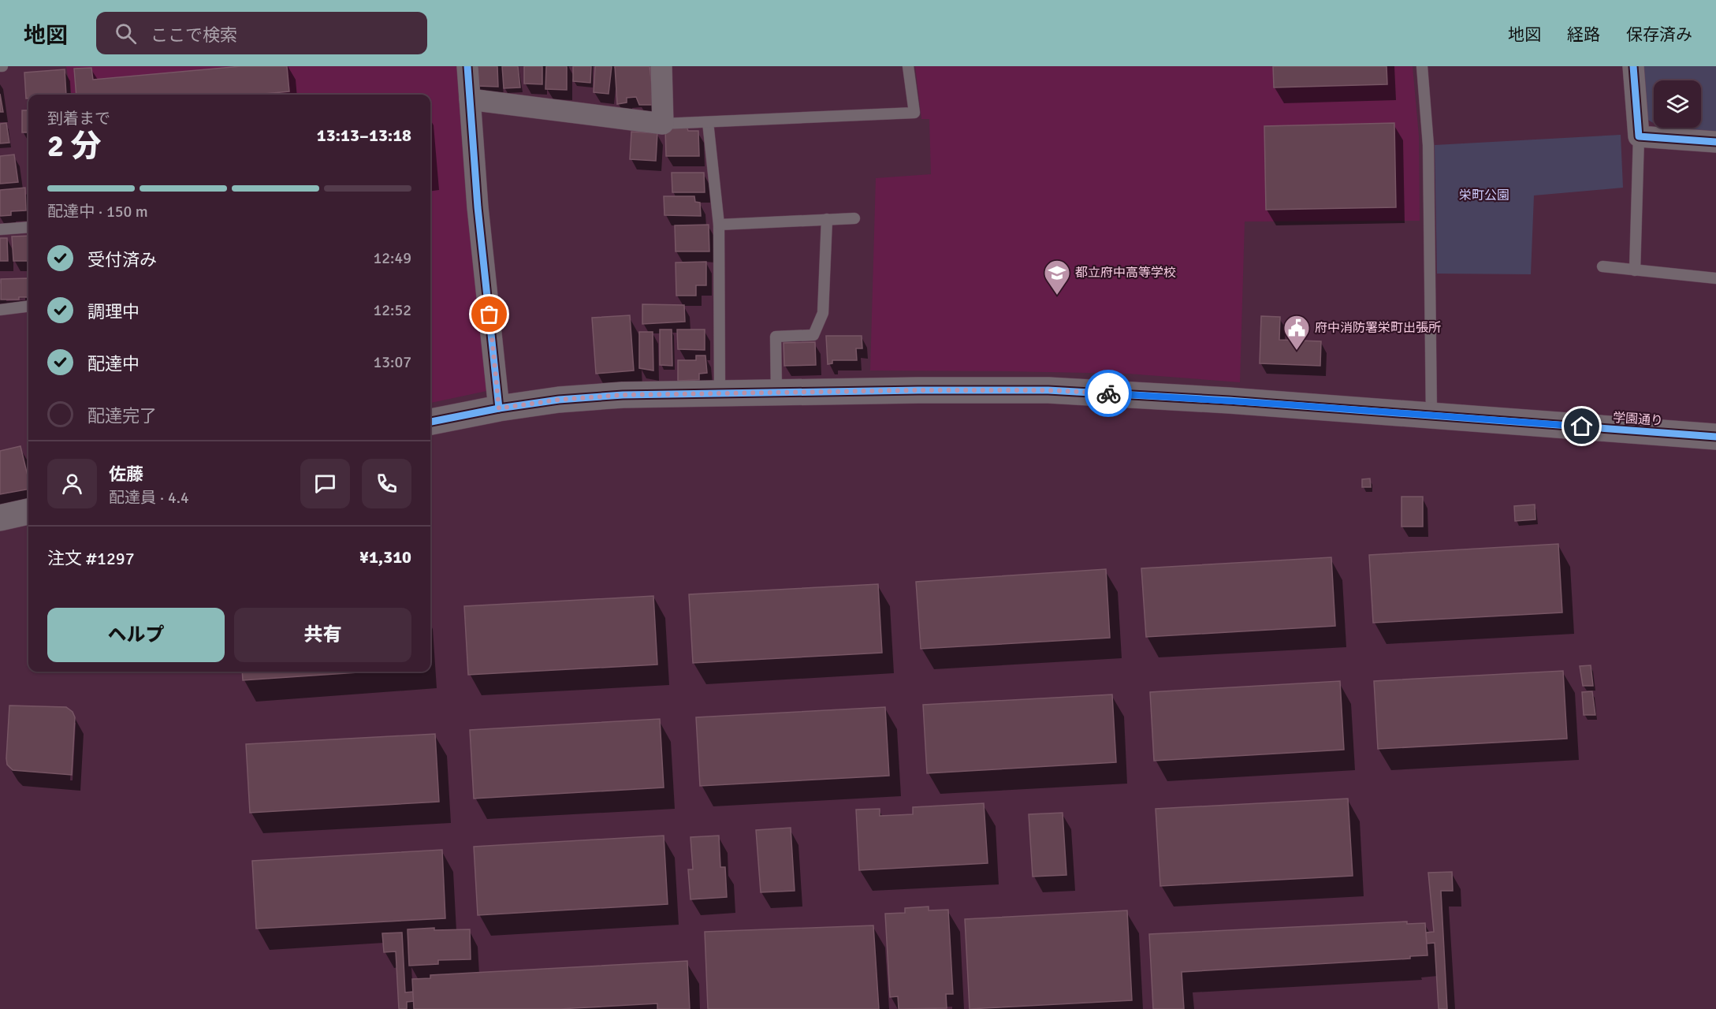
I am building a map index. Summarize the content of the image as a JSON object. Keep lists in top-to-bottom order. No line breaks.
{"streets":{"street":["学園通り"]},"parks":["栄町公園"],"places":{"school or university":["都立府中高等学校"],"public building":["府中消防署栄町出張所"]},"page":{"header":"地図","search":"ここで検索","nav":["地図","経路","保存済み"],"heading":["2 分","到着まで","13:13–13:18"],"panel":["佐藤","配達員 · 4.4","注文 #1297","¥1,310"],"bar":"配達中 · 150 m","list":[["受付済み","12:49"],["調理中","12:52"],["配達中","13:07"],"配達完了"],"buttons":["ヘルプ","共有"]}}
